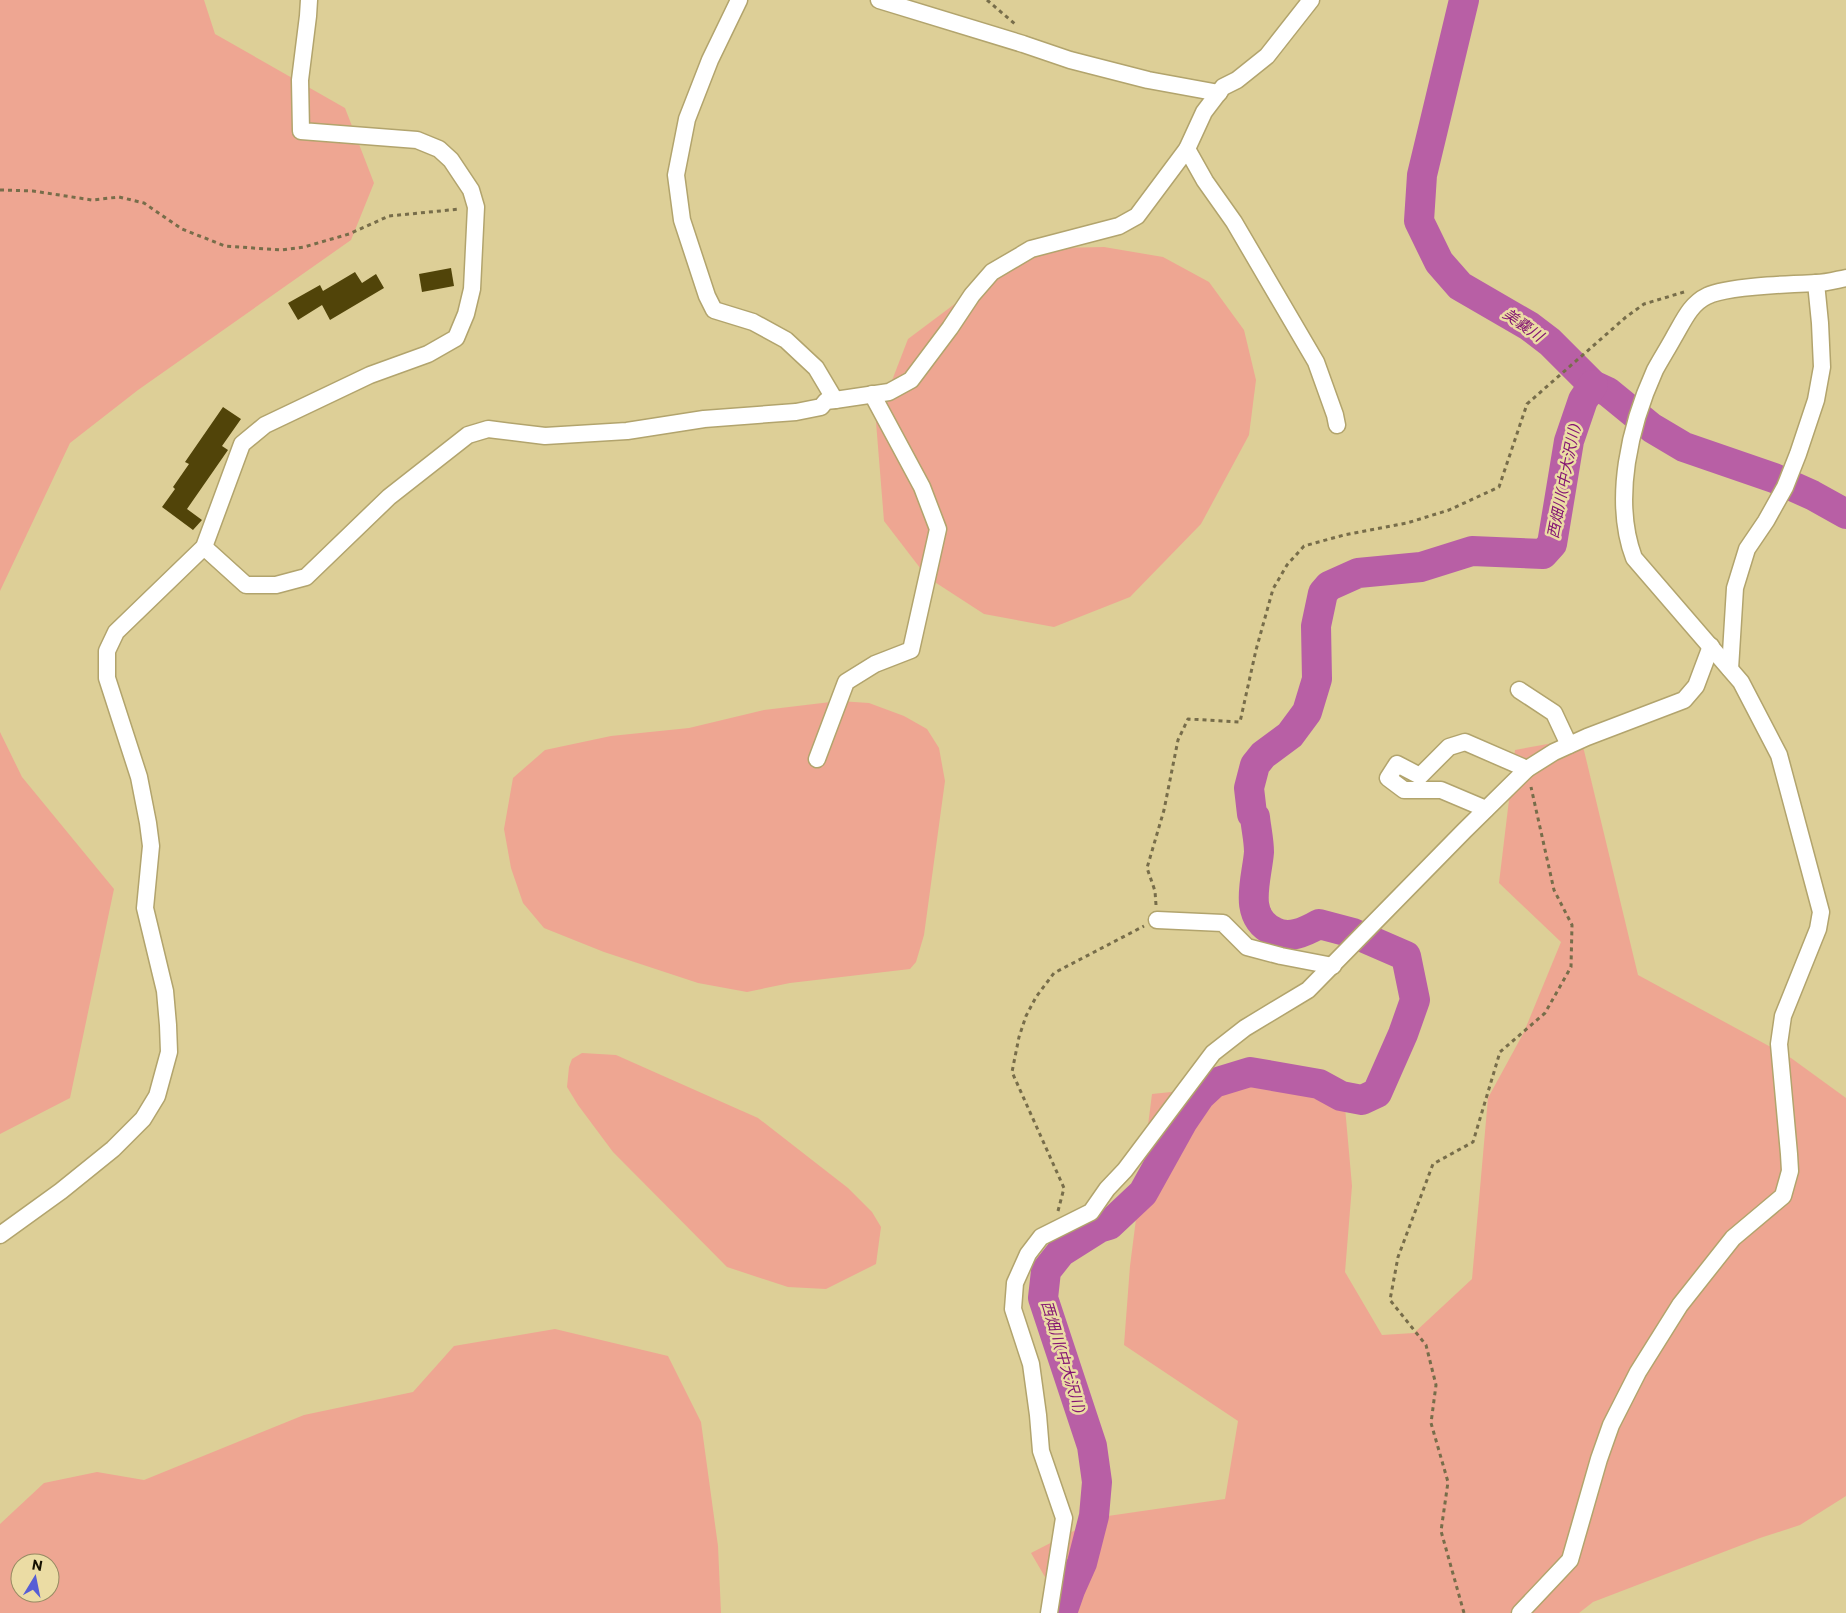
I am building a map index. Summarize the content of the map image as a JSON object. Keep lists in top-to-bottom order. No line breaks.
{"water":["美嚢川","西畑川(中大沢川)"],"north":"top"}
